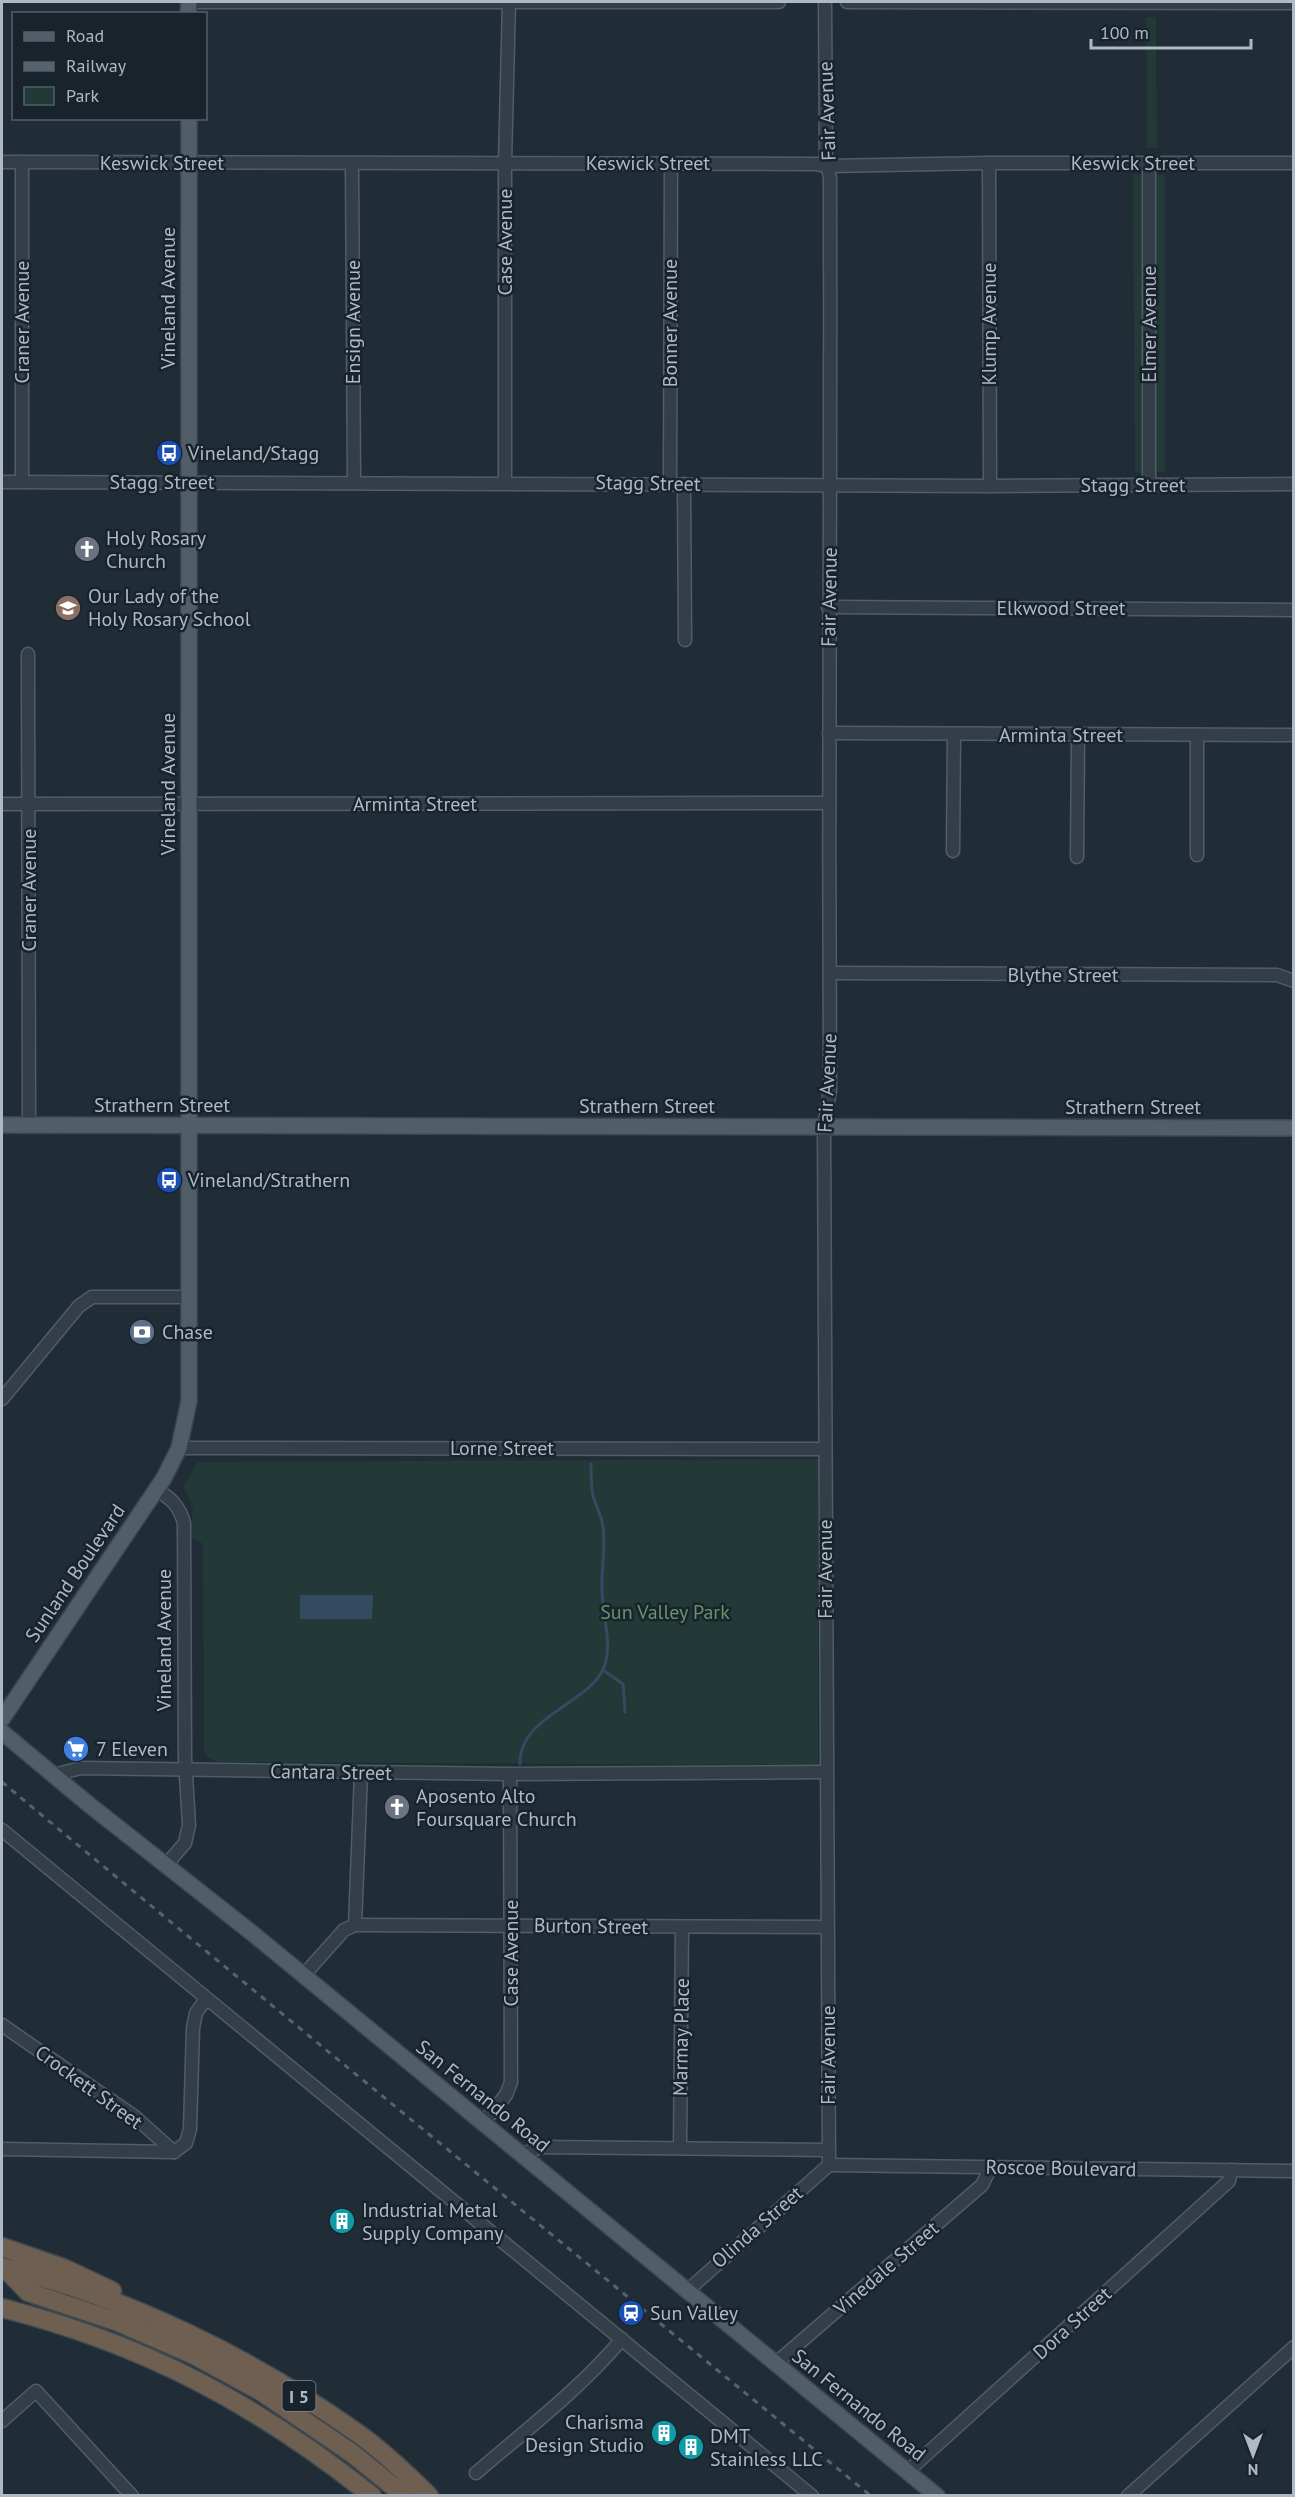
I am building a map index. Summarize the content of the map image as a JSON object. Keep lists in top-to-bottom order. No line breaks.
{"streets":{"highway":["I 5"],"main road":["Vineland Avenue","Strathern Street","Sunland Boulevard","San Fernando Road"],"street":["Fair Avenue","Keswick Street","Case Avenue","Craner Avenue","Ensign Avenue","Bonner Avenue","Klump Avenue","Elmer Avenue","Stagg Street","Elkwood Street","Arminta Street","Blythe Street","Lorne Street","Cantara Street","Burton Street","Marmay Place","Crockett Street","Roscoe Boulevard","Olinda Street","Vinedale Street","Dora Street"]},"crossings":[["Fair Avenue","Keswick Street"],["Fair Avenue","Stagg Street"],["Fair Avenue","Elkwood Street"],["Fair Avenue","Arminta Street"],["Fair Avenue","Blythe Street"],["Fair Avenue","Strathern Street"],["Fair Avenue","Lorne Street"],["Fair Avenue","Cantara Street"],["Fair Avenue","Burton Street"],["Fair Avenue","Roscoe Boulevard"],["Fair Avenue","Olinda Street"],["Keswick Street","Case Avenue"],["Keswick Street","Vineland Avenue"],["Keswick Street","Craner Avenue"],["Keswick Street","Ensign Avenue"],["Keswick Street","Bonner Avenue"],["Keswick Street","Klump Avenue"],["Keswick Street","Elmer Avenue"],["Case Avenue","Stagg Street"],["Case Avenue","Cantara Street"],["Case Avenue","Burton Street"],["Case Avenue","San Fernando Road"],["Vineland Avenue","Stagg Street"],["Vineland Avenue","Arminta Street"],["Vineland Avenue","Strathern Street"],["Vineland Avenue","Lorne Street"],["Vineland Avenue","Sunland Boulevard"],["Vineland Avenue","Cantara Street"],["Vineland Avenue","San Fernando Road"],["Craner Avenue","Stagg Street"],["Craner Avenue","Arminta Street"],["Craner Avenue","Strathern Street"],["Ensign Avenue","Stagg Street"],["Bonner Avenue","Stagg Street"],["Klump Avenue","Stagg Street"],["Elmer Avenue","Stagg Street"],["Lorne Street","Sunland Boulevard"],["Cantara Street","San Fernando Road"],["Burton Street","Marmay Place"],["San Fernando Road","Olinda Street"],["San Fernando Road","Vinedale Street"],["San Fernando Road","Dora Street"],["Roscoe Boulevard","Olinda Street"],["Roscoe Boulevard","Vinedale Street"],["Roscoe Boulevard","Dora Street"]],"parks":["Sun Valley Park"],"places":{"bus stop":["Vineland/Stagg","Vineland/Strathern"],"church":["Holy Rosary Church","Aposento Alto Foursquare Church"],"school or university":["Our Lady of the Holy Rosary School"],"bank":["Chase"],"supermarket":["7 Eleven"],"building":["Industrial Metal Supply Company","Charisma Design Studio","DMT Stainless LLC"],"station":["Sun Valley"]},"legend":["Road","Railway","Park"],"scale_bar":"100 m","north":"bottom"}
